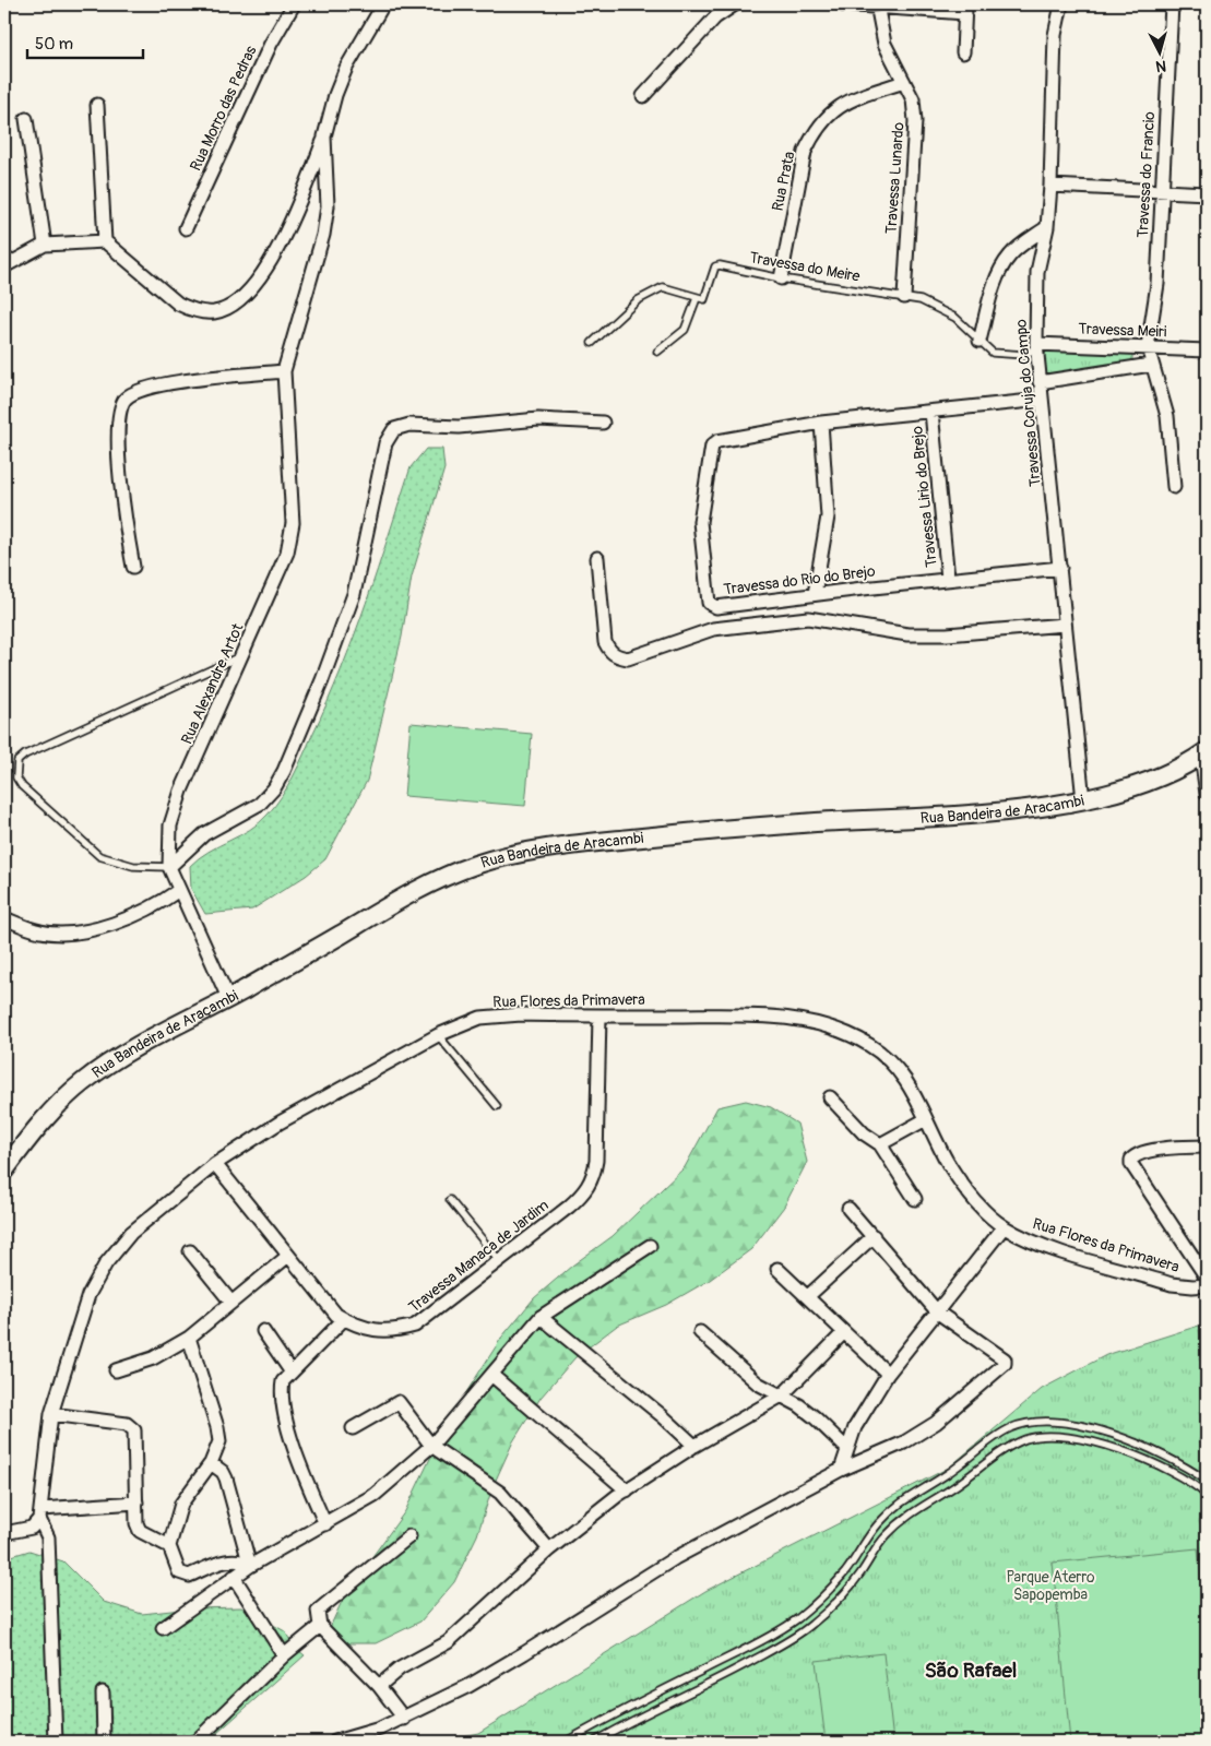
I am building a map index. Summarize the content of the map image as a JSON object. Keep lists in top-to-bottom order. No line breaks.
{"streets":{"main road":["Rua Bandeira de Aracambi"],"street":["Rua Morro das Pedras","Travessa do Francio","Travessa Lunardo","Rua Prata","Travessa Meiri","Travessa Coruja do Campo","Travessa Lirio do Brejo","Travessa do Rio do Brejo","Rua Alexandre Artot","Rua Flores da Primavera","Travessa Manaca de Jardim"],"lane":["Travessa do Meire"]},"crossings":[["Travessa do Francio","Travessa Meiri"],["Travessa Lunardo","Rua Prata"],["Travessa Lunardo","Travessa do Meire"],["Rua Prata","Travessa do Meire"],["Travessa do Meire","Travessa Meiri"],["Travessa do Meire","Travessa Coruja do Campo"],["Travessa Meiri","Travessa Coruja do Campo"],["Travessa Coruja do Campo","Travessa do Rio do Brejo"],["Travessa Coruja do Campo","Rua Bandeira de Aracambi"],["Travessa Lirio do Brejo","Travessa do Rio do Brejo"],["Rua Alexandre Artot","Rua Bandeira de Aracambi"],["Rua Flores da Primavera","Travessa Manaca de Jardim"]],"districts":["São Rafael"],"parks":["Parque Aterro Sapopemba"],"scale_bar":"50 m","north":"bottom"}
